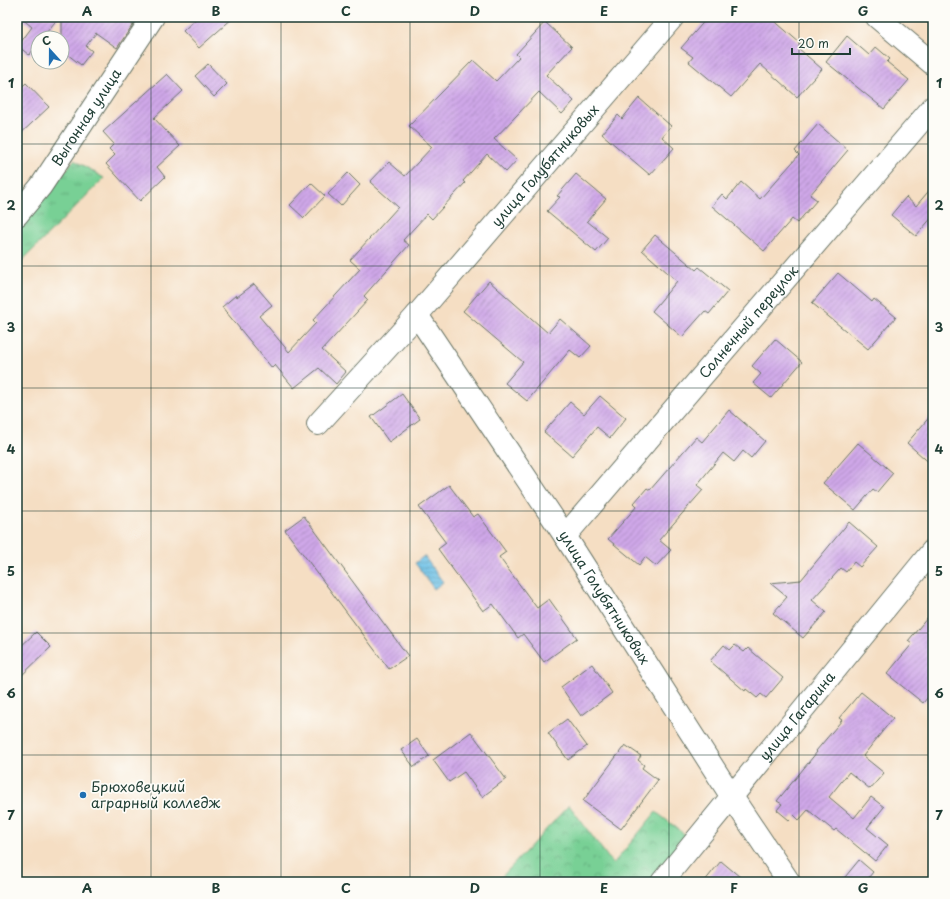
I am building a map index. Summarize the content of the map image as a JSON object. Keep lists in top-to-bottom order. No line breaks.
{"streets":{"street":["Выгонная улица","улица Голубятниковых","Солнечный переулок","улица Гагарина"]},"crossings":[["улица Голубятниковых","Солнечный переулок"],["улица Голубятниковых","улица Гагарина"]],"places":["Брюховецкий аграрный колледж"],"scale_bar":"20 m","north":"top","grid":{"columns":["A","B","C","D","E","F","G"],"rows":["1","2","3","4","5","6","7"]}}
